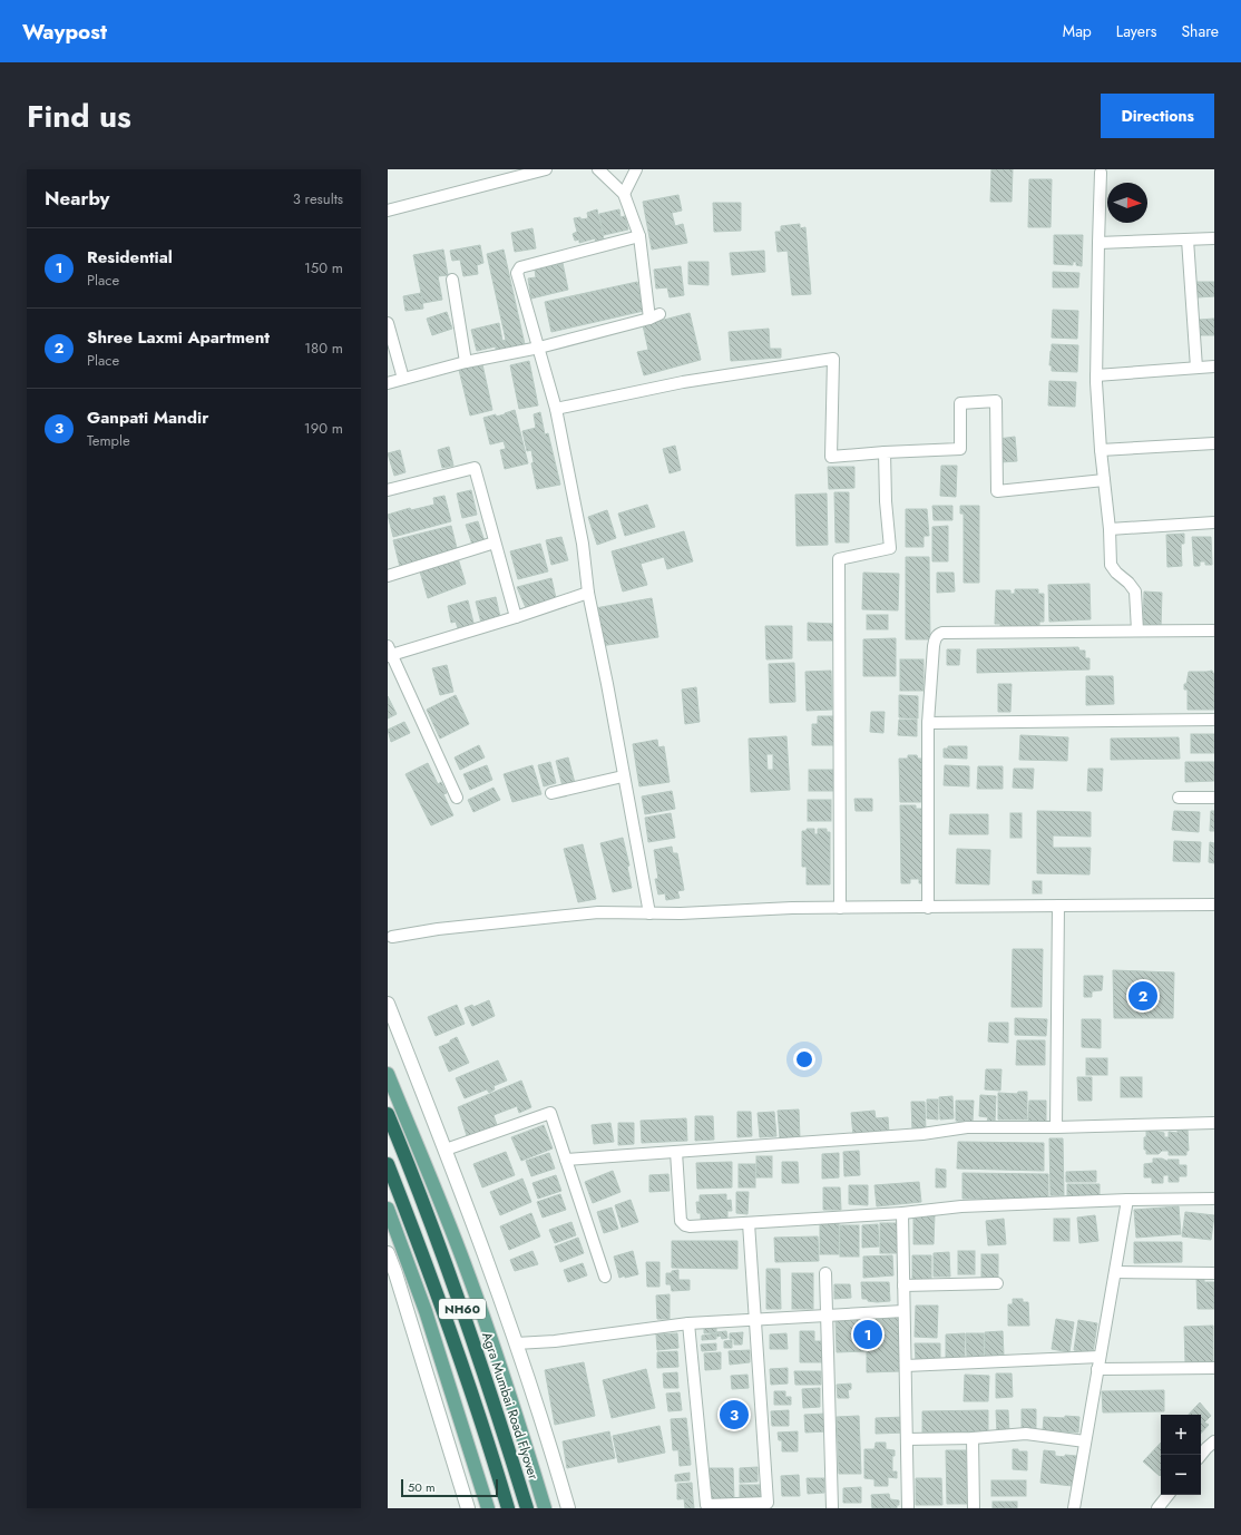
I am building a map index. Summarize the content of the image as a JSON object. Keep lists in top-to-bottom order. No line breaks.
{"streets":{"highway":["NH60","Agra Mumbai Road Flyover"]},"scale_bar":"50 m","north":"right","page":{"header":"Waypost","nav":["Map","Layers","Share"],"title":"Find us","buttons":"Directions","heading":["Nearby","3 results"],"list":[{"mark":"1","name":"Residential","note":"Place","value":"150 m"},{"mark":"2","name":"Shree Laxmi Apartment","note":"Place","value":"180 m"},{"mark":"3","name":"Ganpati Mandir","note":"Temple","value":"190 m"}],"pins":["2","1","3"],"map_buttons":["+","−"],"scale":"50 m"}}
